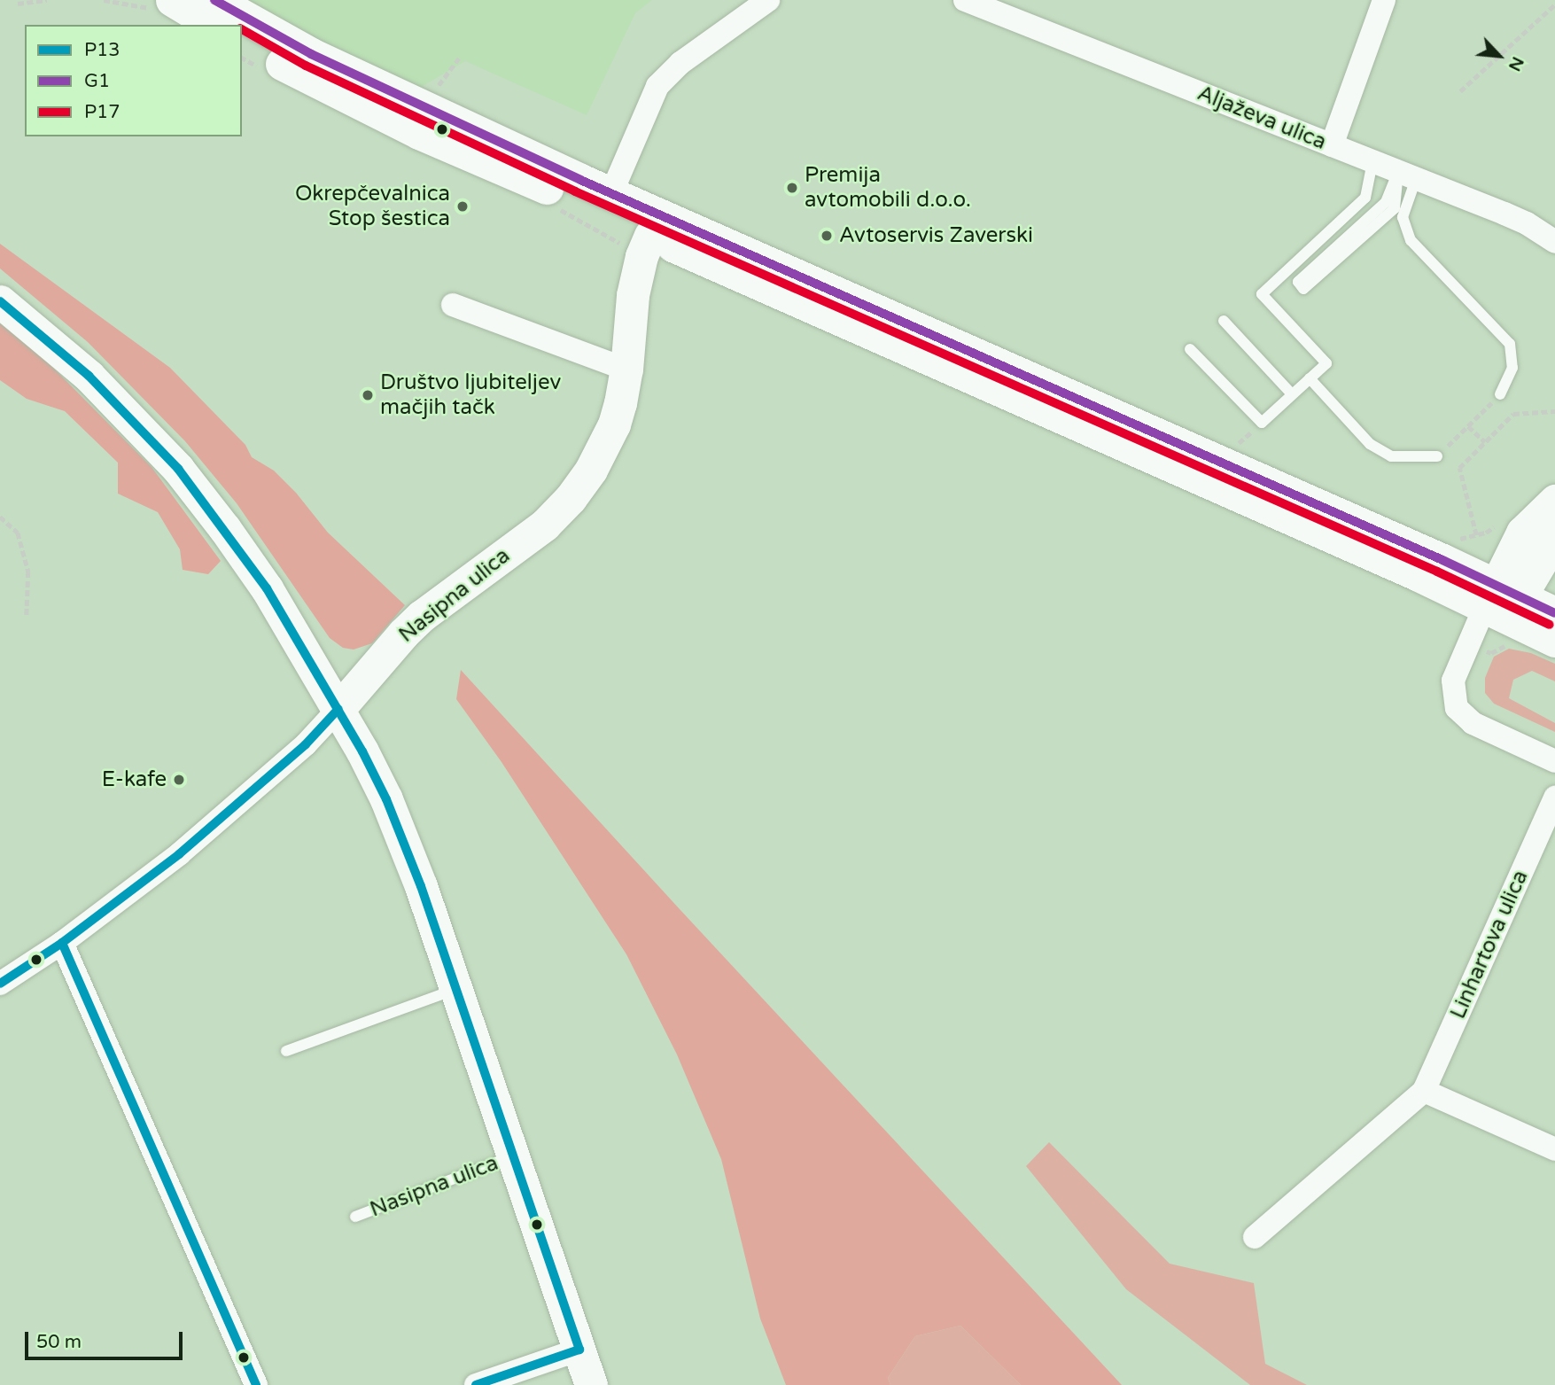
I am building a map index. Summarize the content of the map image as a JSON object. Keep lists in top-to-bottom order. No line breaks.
{"streets":{"main road":["Nasipna ulica"],"street":["Aljaževa ulica","Linhartova ulica"]},"places":["Premija avtomobili d.o.o.","Okrepčevalnica Stop šestica","Avtoservis Zaverski","Društvo ljubiteljev mačjih tačk","E-kafe"],"lines":["transit line G1","transit line P17","transit line P13"],"legend":["P13","G1","P17"],"scale_bar":"50 m","north":"bottom right"}
